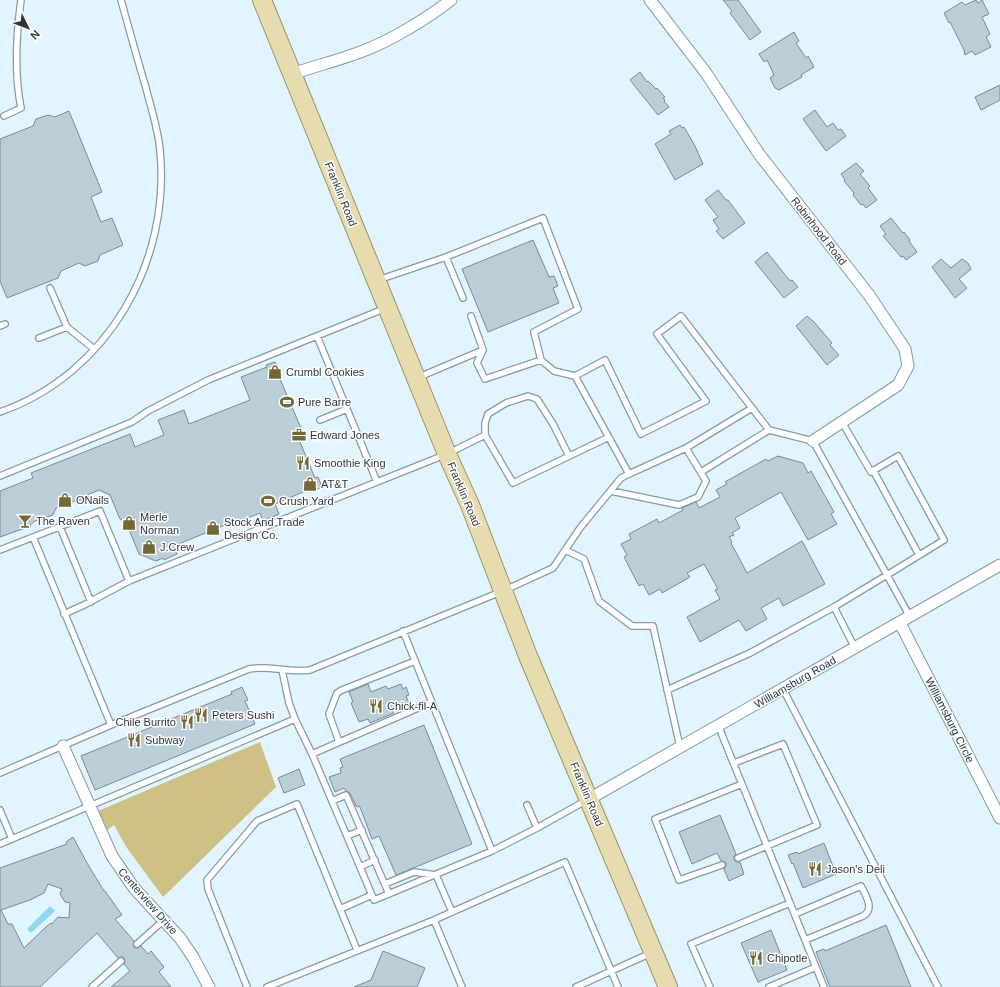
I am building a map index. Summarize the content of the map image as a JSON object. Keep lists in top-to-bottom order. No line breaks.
{"streets":{"main road":["Franklin Road"],"street":["Robinhood Road","Williamsburg Road","Williamsburg Circle","Centerview Drive"]},"crossings":[["Franklin Road","Williamsburg Road"],["Williamsburg Road","Williamsburg Circle"]],"places":{"shop":["Crumbl Cookies","AT&T","ONails","Merle Norman","Stock And Trade Design Co.","J.Crew"],"sports":["Pure Barre","Crush Yard"],"office":["Edward Jones"],"restaurant":["Smoothie King","Chick-fil-A","Peters Sushi","Chile Burrito","Subway","Jason's Deli","Chipotle"],"bar":["The Raven"]},"north":"bottom right"}
